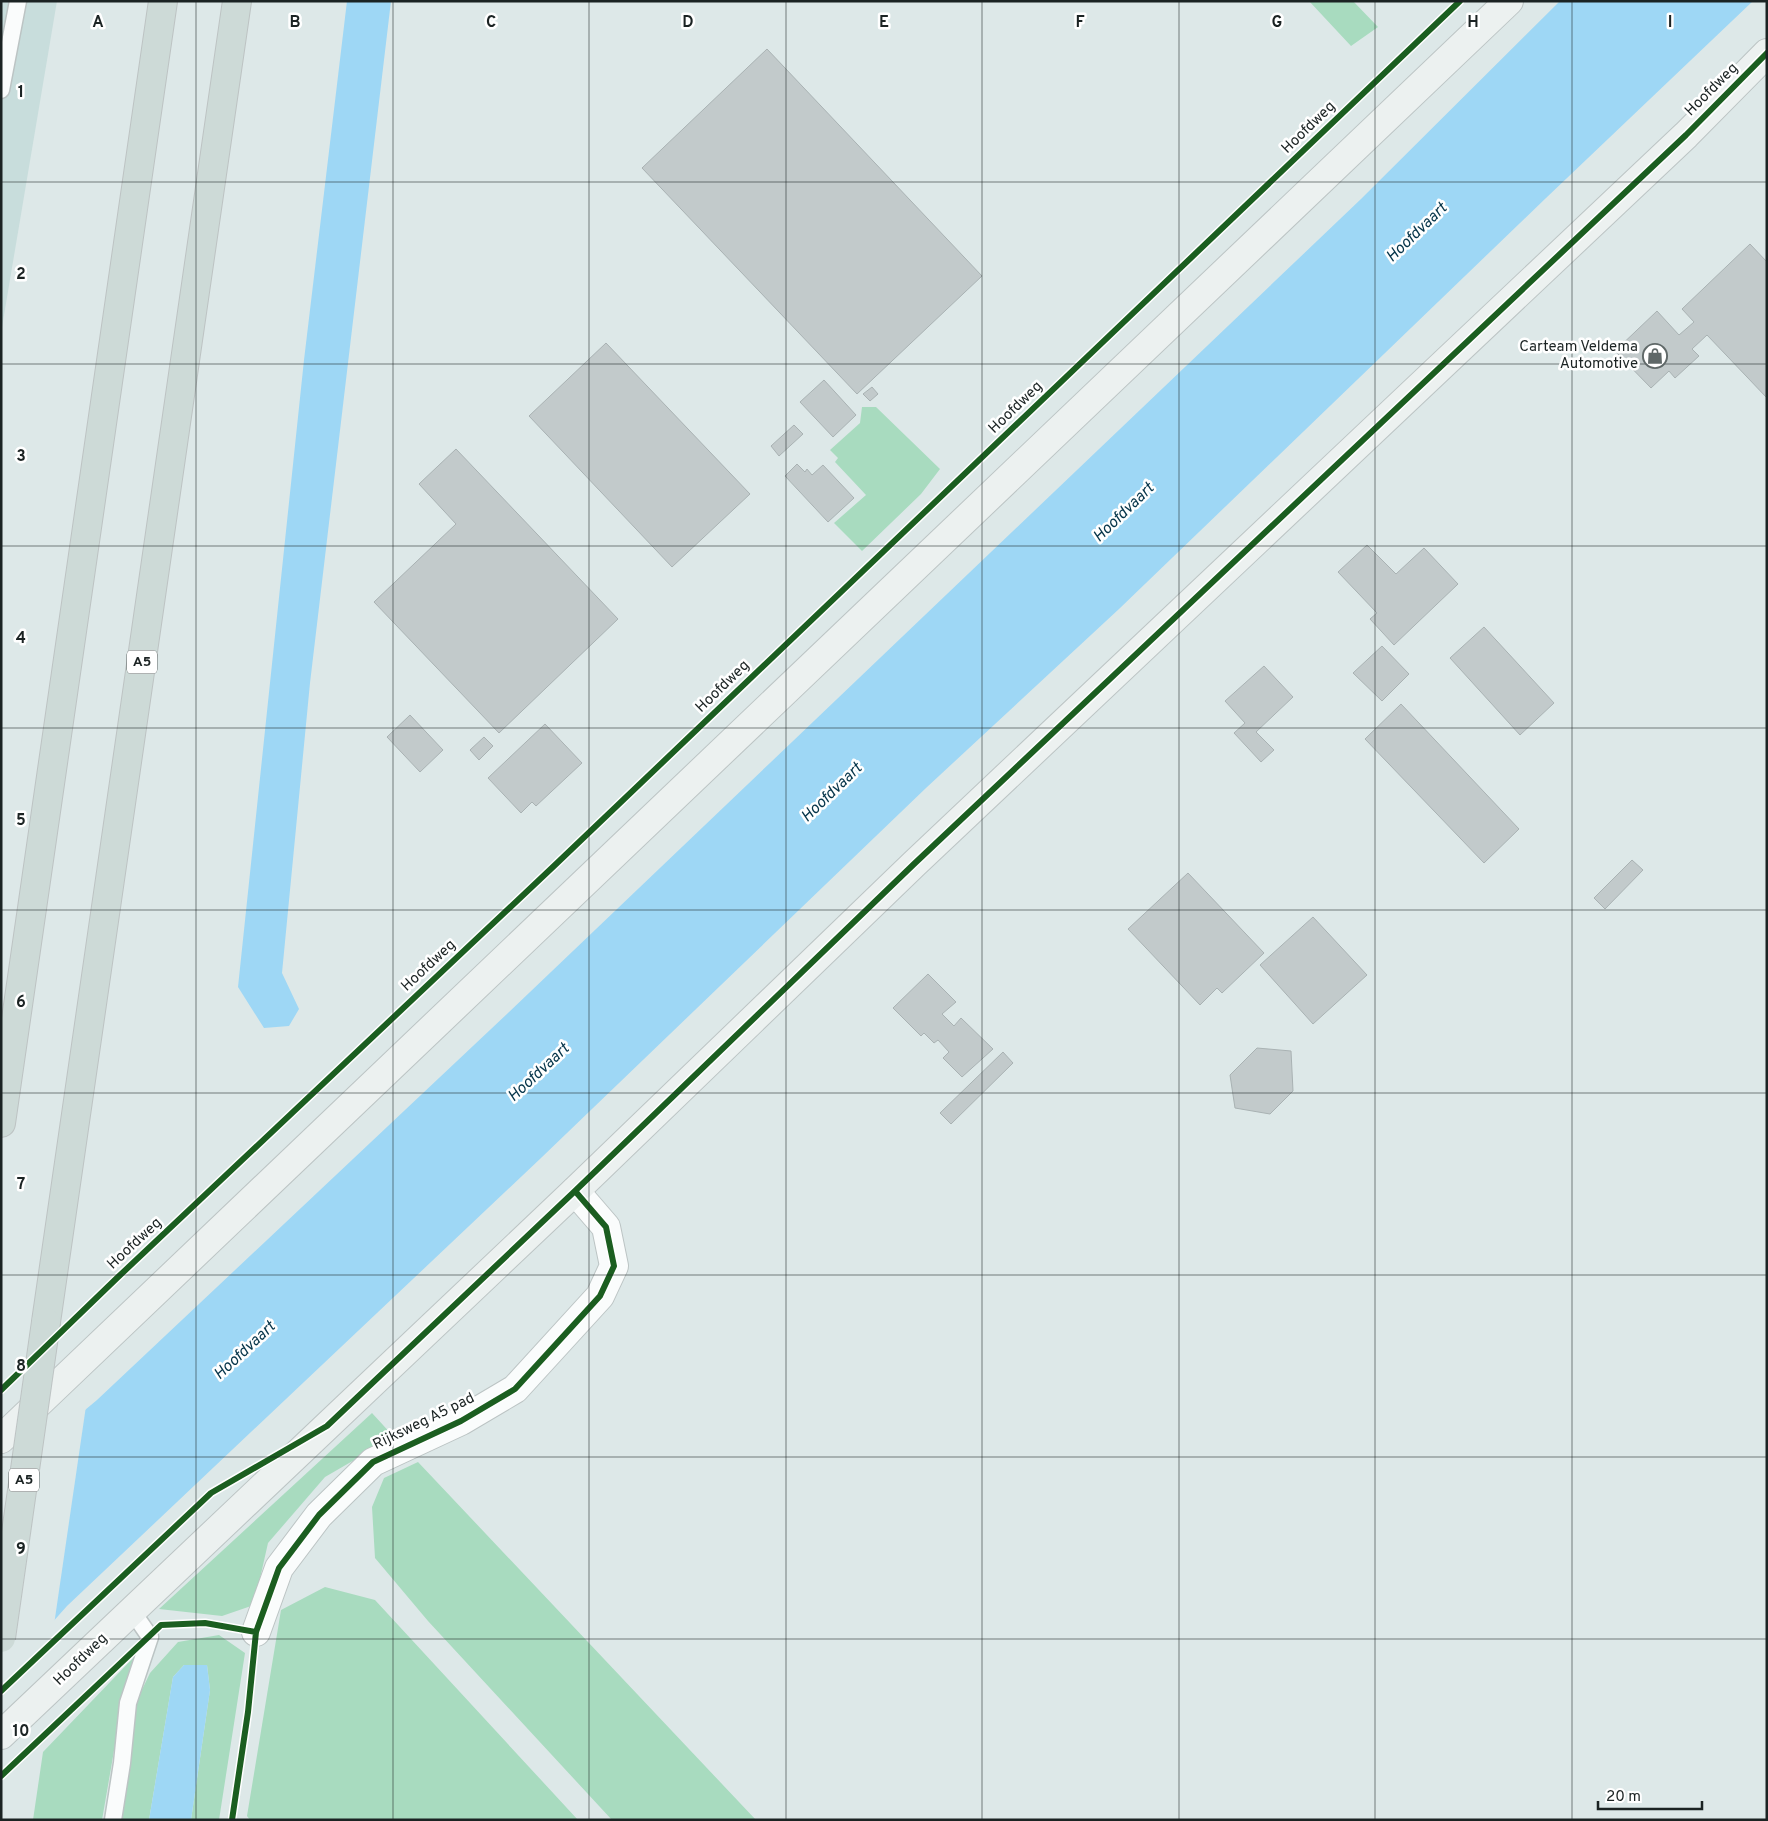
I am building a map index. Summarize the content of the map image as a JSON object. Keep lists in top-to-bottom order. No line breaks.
{"streets":{"highway":["A5"],"street":["Hoofdweg","Rijksweg A5 pad"]},"crossings":[["Hoofdweg","Rijksweg A5 pad"]],"water":["Hoofdvaart"],"places":{"shop":["Carteam Veldema Automotive"]},"scale_bar":"20 m","grid":{"columns":["A","B","C","D","E","F","G","H","I"],"rows":["1","2","3","4","5","6","7","8","9","10"]}}
